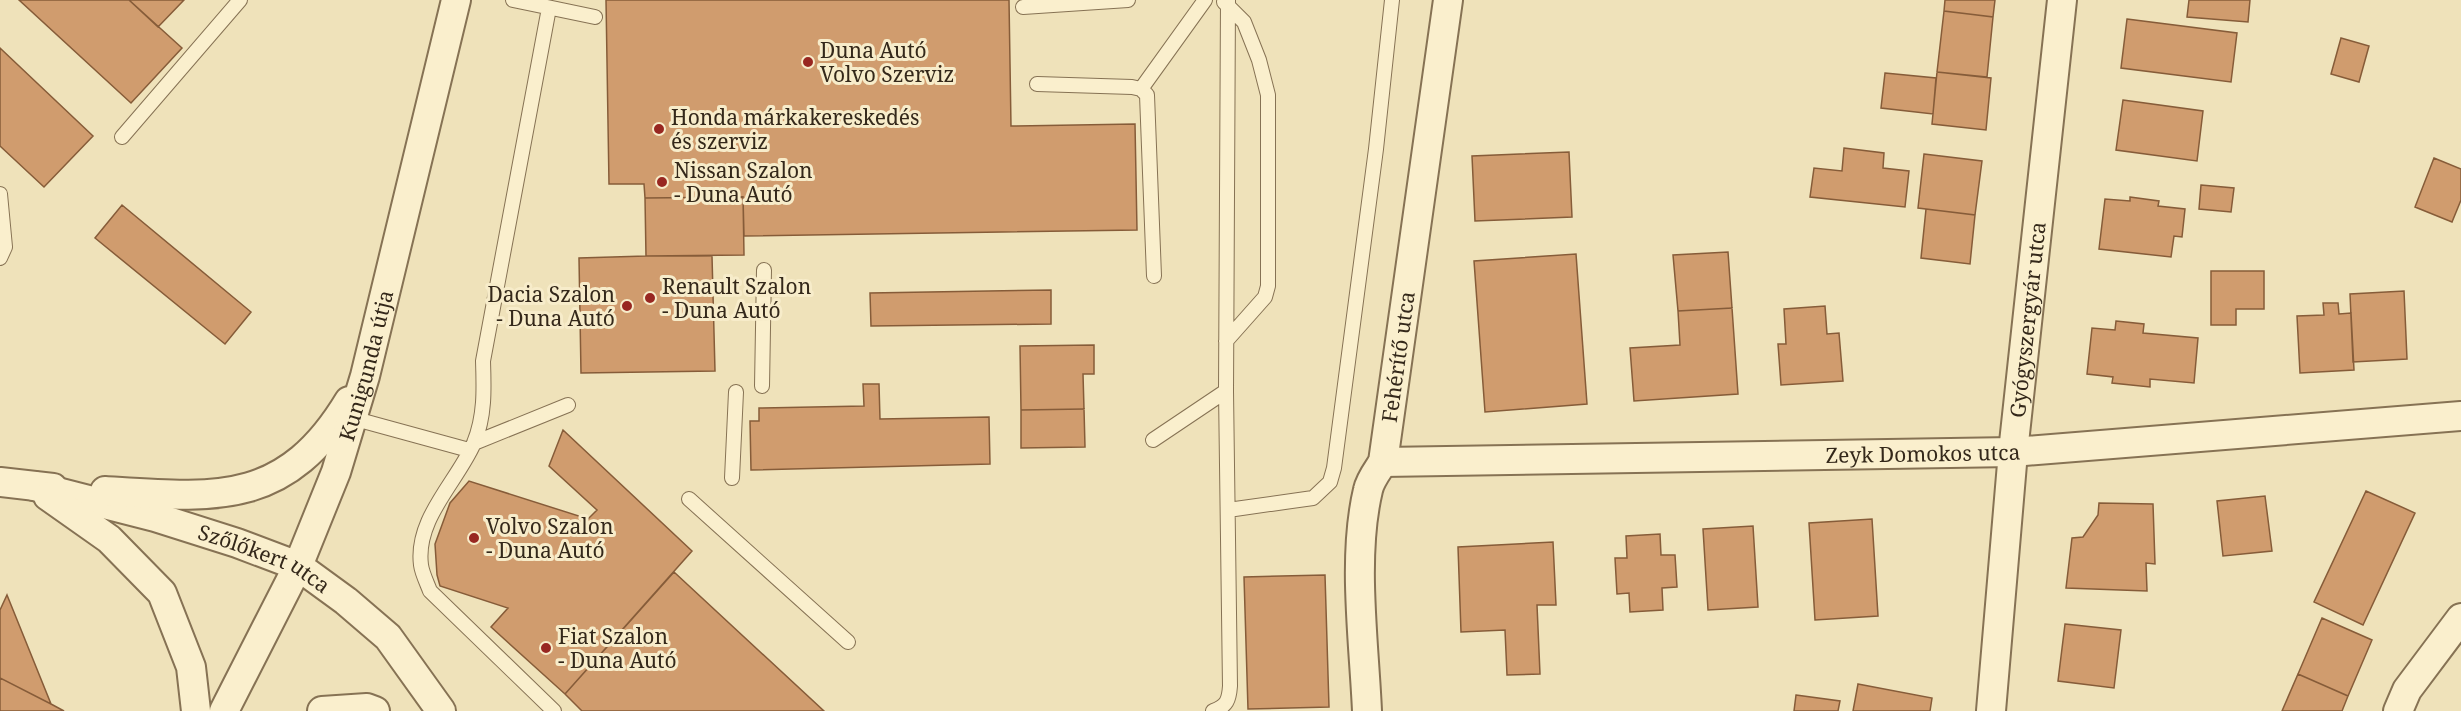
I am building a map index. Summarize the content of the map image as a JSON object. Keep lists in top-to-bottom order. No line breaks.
{"streets":{"street":["Gyógyszergyár utca","Fehérítő utca","Kunigunda útja","Zeyk Domokos utca","Szőlőkert utca"]},"crossings":[["Gyógyszergyár utca","Zeyk Domokos utca"],["Fehérítő utca","Zeyk Domokos utca"],["Kunigunda útja","Szőlőkert utca"]],"places":["Duna Autó Volvo Szerviz","Honda márkakereskedés és szerviz","Nissan Szalon - Duna Autó","Renault Szalon - Duna Autó","Dacia Szalon - Duna Autó","Volvo Szalon - Duna Autó","Fiat Szalon - Duna Autó"]}
